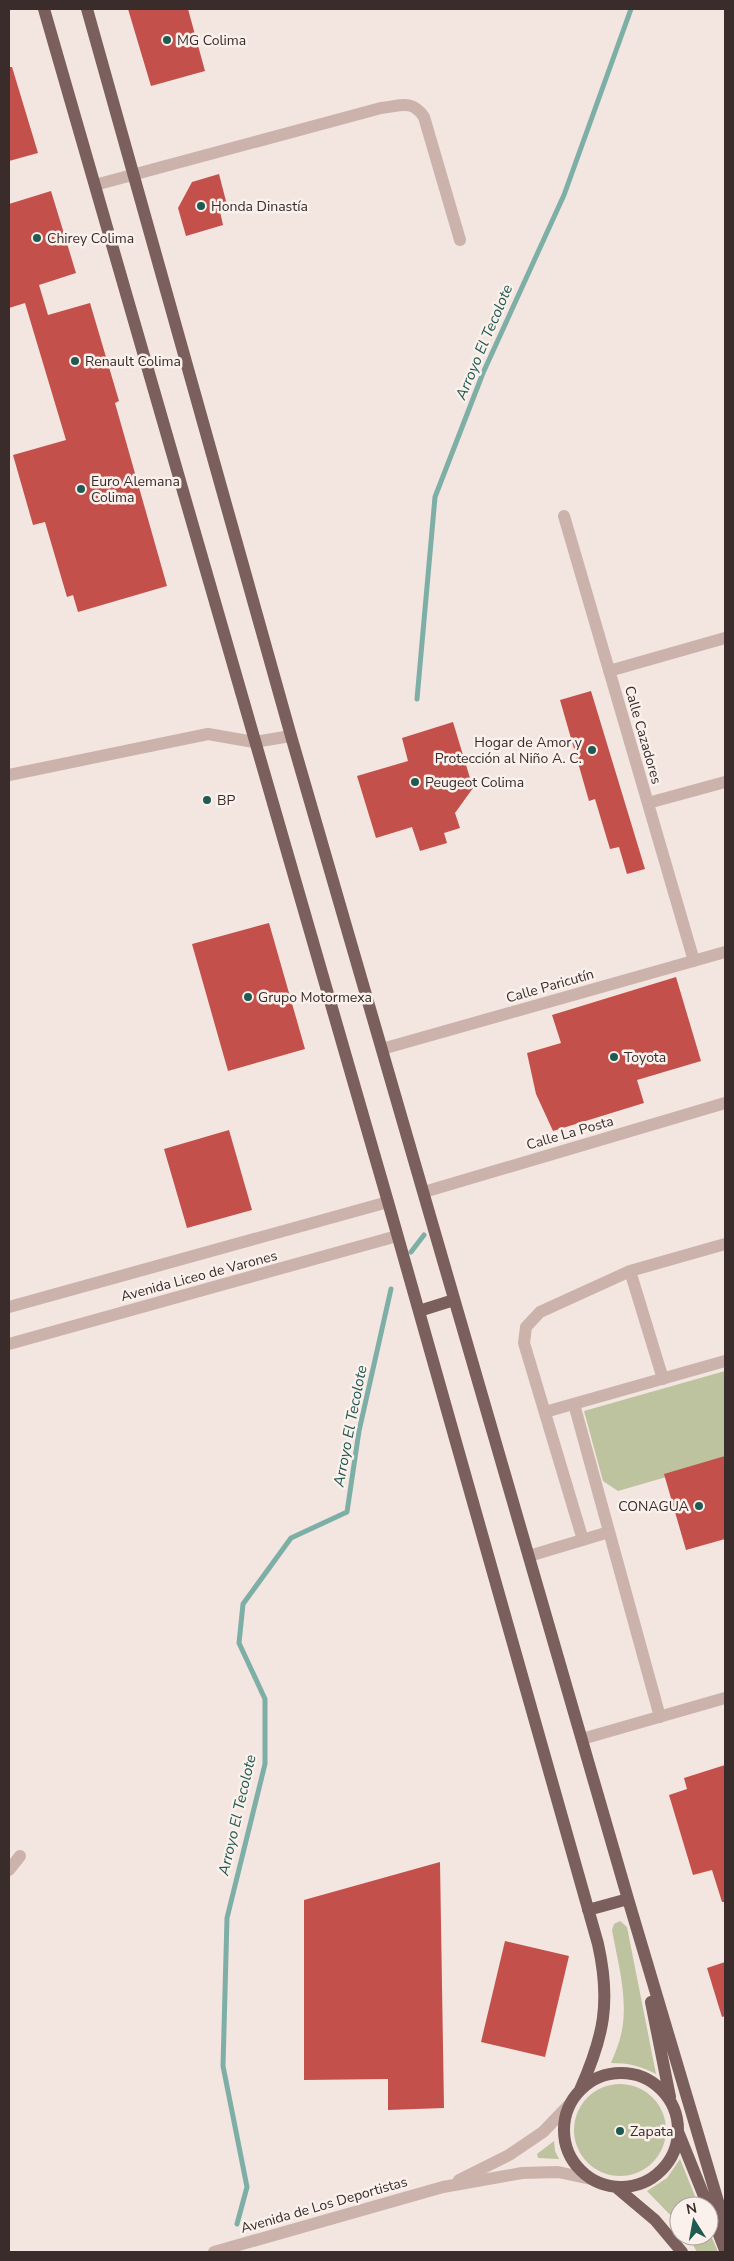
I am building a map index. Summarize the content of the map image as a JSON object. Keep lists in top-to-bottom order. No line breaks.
{"streets":{"street":["Calle Cazadores","Calle Paricutín","Calle La Posta","Avenida Liceo de Varones","Avenida de Los Deportistas"]},"crossings":[["Calle Cazadores","Calle Paricutín"]],"water":["Arroyo El Tecolote"],"places":["MG Colima","Honda Dinastía","Chirey Colima","Renault Colima","Euro Alemana Colima","Hogar de Amor y Protección al Niño A. C.","Peugeot Colima","BP","Grupo Motormexa","Toyota","CONAGUA","Zapata"],"north":"top"}
